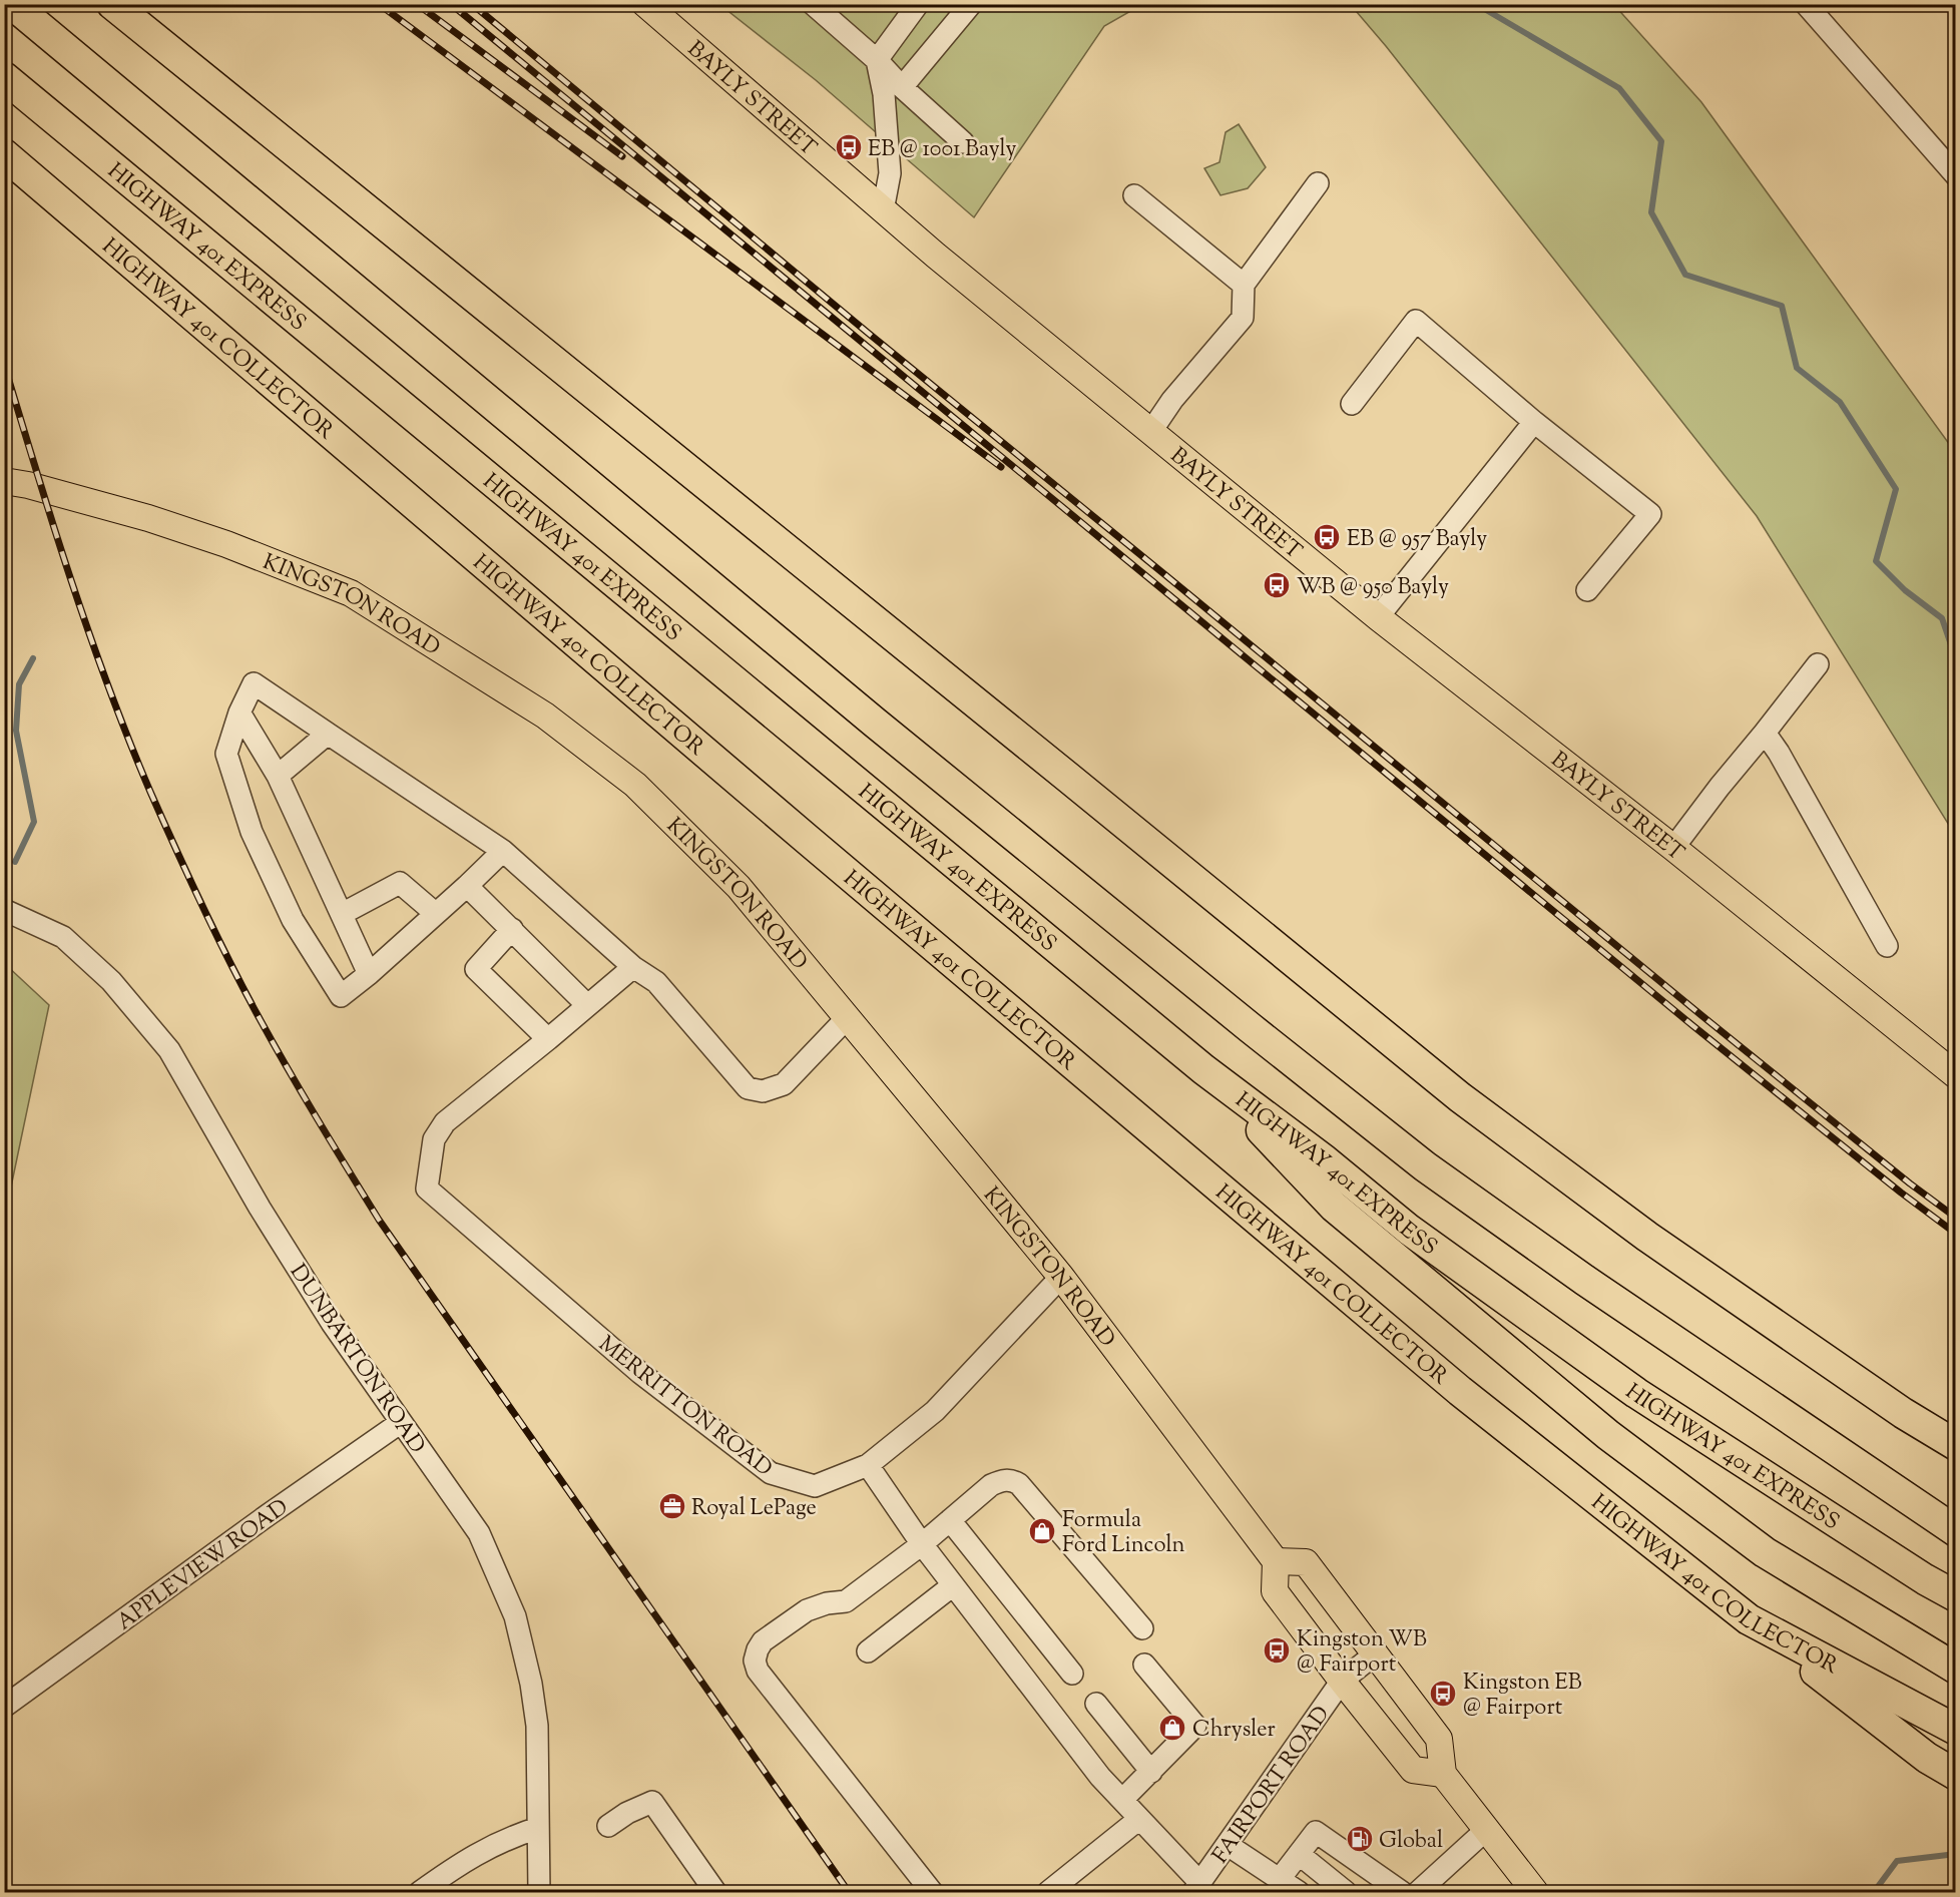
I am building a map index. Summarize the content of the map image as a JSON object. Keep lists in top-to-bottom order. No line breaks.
{"streets":{"highway":["HIGHWAY 401 EXPRESS","HIGHWAY 401 COLLECTOR"],"main road":["BAYLY STREET","KINGSTON ROAD"],"street":["DUNBARTON ROAD","MERRITTON ROAD","APPLEVIEW ROAD","FAIRPORT ROAD"]},"crossings":[["KINGSTON ROAD","MERRITTON ROAD"],["DUNBARTON ROAD","APPLEVIEW ROAD"]],"places":{"bus stop":["EB @ 1001 Bayly","EB @ 957 Bayly","WB @ 950 Bayly","Kingston WB @ Fairport","Kingston EB @ Fairport"],"office":["Royal LePage"],"shop":["Formula Ford Lincoln","Chrysler"],"fuel station":["Global"]}}
